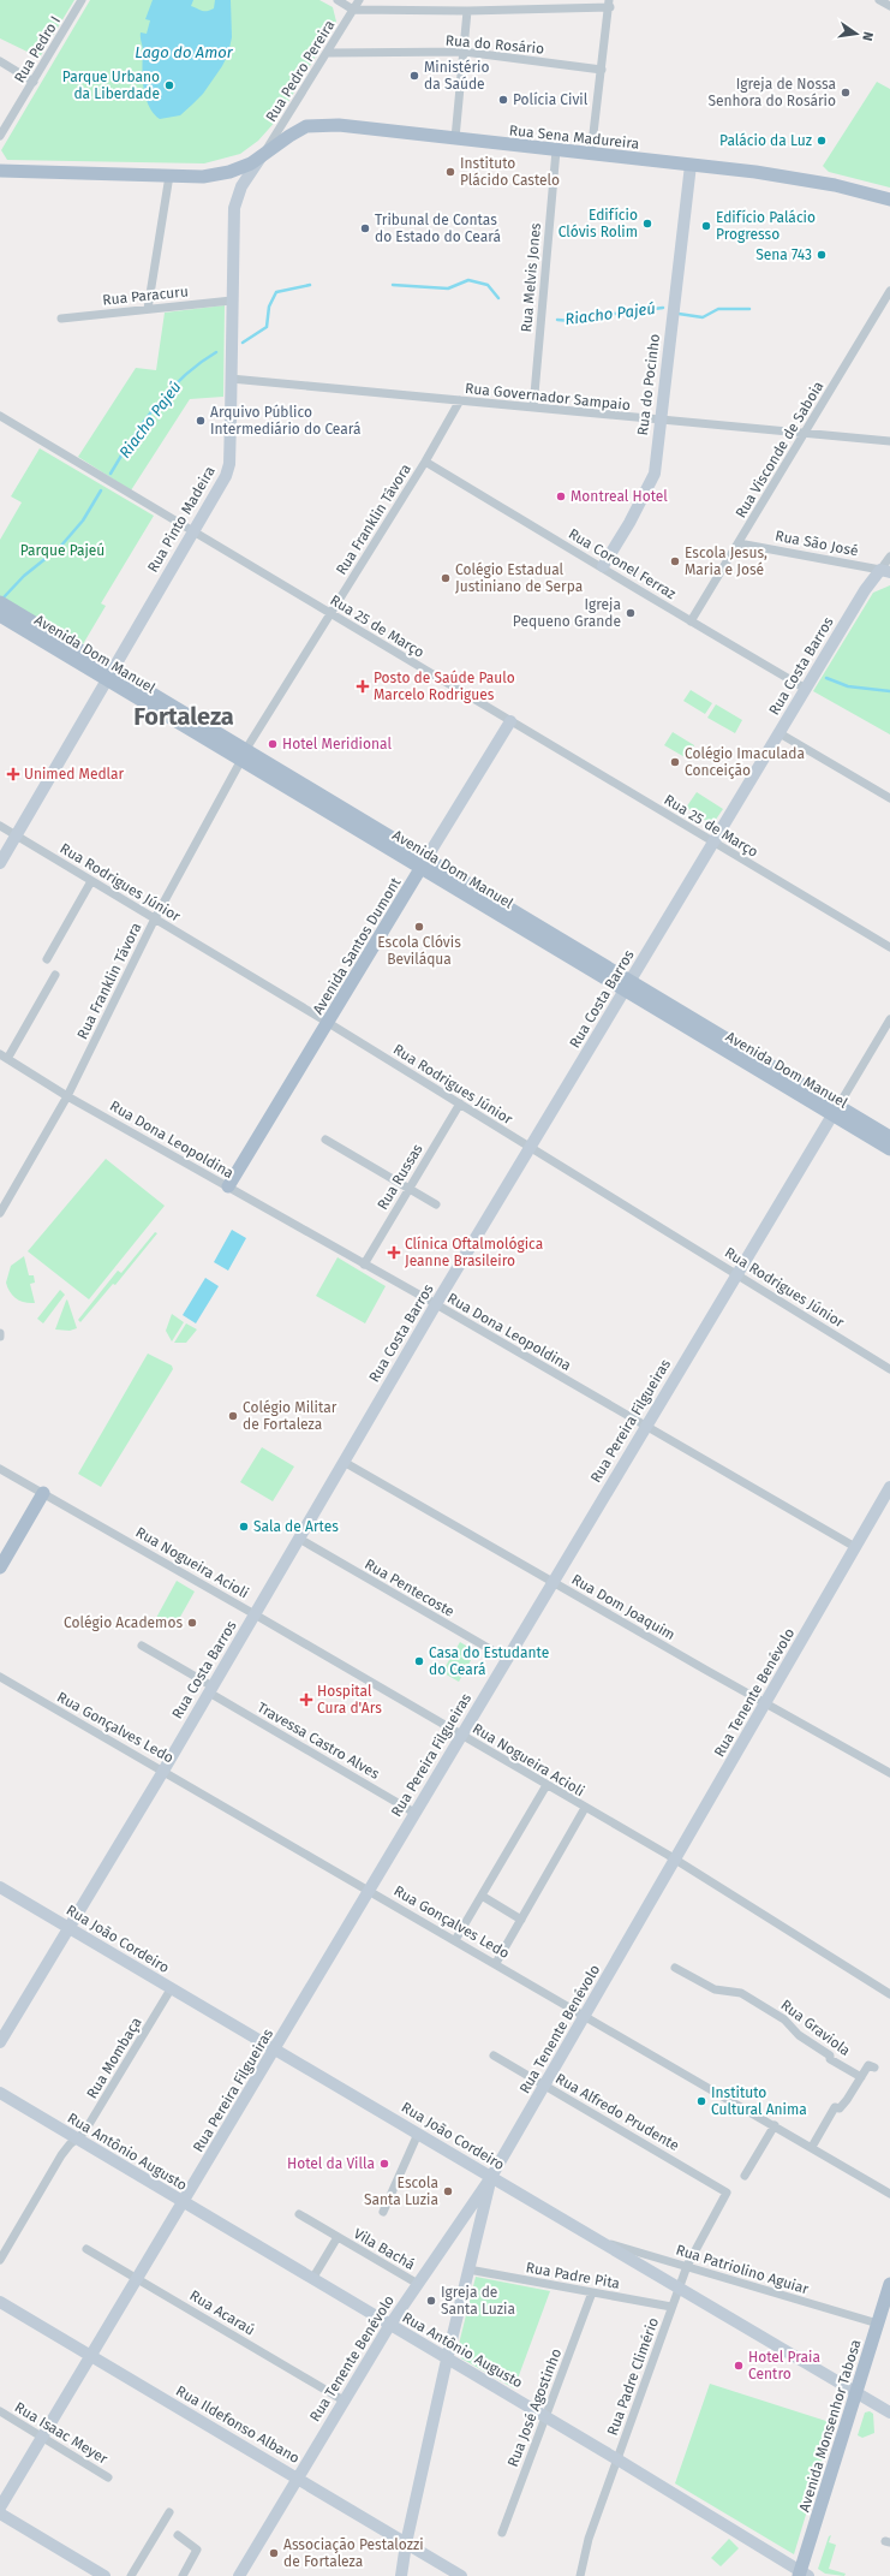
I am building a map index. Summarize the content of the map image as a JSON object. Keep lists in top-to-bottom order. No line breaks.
{"streets":{"main road":["Rua Sena Madureira","Avenida Dom Manuel","Avenida Santos Dumont","Avenida Monsenhor Tabosa"],"street":["Rua do Rosário","Rua Pedro I","Rua Pedro Pereira","Rua Melvis Jones","Rua Paracuru","Rua do Pocinho","Rua Governador Sampaio","Rua Visconde de Saboia","Rua Pinto Madeira","Rua Franklin Távora","Rua São José","Rua Coronel Ferraz","Rua 25 de Março","Rua Costa Barros","Rua Rodrigues Júnior","Rua Dona Leopoldina","Rua Russas","Rua Pereira Filgueiras","Rua Nogueira Acioli","Rua Pentecoste","Rua Dom Joaquim","Rua Tenente Benévolo","Rua Gonçalves Ledo","Travessa Castro Alves","Rua João Cordeiro","Rua Graviola","Rua Mombaça","Rua Alfredo Prudente","Rua Antônio Augusto","Vila Bachá","Rua Patriolino Aguiar","Rua Padre Pita","Rua Acaraú","Rua Padre Climério","Rua José Agostinho","Rua Ildefonso Albano","Rua Isaac Meyer"]},"crossings":[["Rua do Rosário","Rua Pedro Pereira"],["Rua Pedro Pereira","Rua Sena Madureira"],["Rua Pedro Pereira","Rua Pinto Madeira"],["Rua Sena Madureira","Rua Melvis Jones"],["Rua Sena Madureira","Rua do Pocinho"],["Rua Sena Madureira","Rua Pinto Madeira"],["Rua Melvis Jones","Rua Governador Sampaio"],["Rua Paracuru","Rua Pinto Madeira"],["Rua do Pocinho","Rua Governador Sampaio"],["Rua do Pocinho","Rua Coronel Ferraz"],["Rua Governador Sampaio","Rua Visconde de Saboia"],["Rua Governador Sampaio","Rua Pinto Madeira"],["Rua Governador Sampaio","Rua Franklin Távora"],["Rua Visconde de Saboia","Rua São José"],["Rua Visconde de Saboia","Rua Coronel Ferraz"],["Rua Pinto Madeira","Rua 25 de Março"],["Rua Pinto Madeira","Avenida Dom Manuel"],["Rua Pinto Madeira","Rua Rodrigues Júnior"],["Rua Franklin Távora","Rua Coronel Ferraz"],["Rua Franklin Távora","Rua 25 de Março"],["Rua Franklin Távora","Avenida Dom Manuel"],["Rua Franklin Távora","Rua Rodrigues Júnior"],["Rua Franklin Távora","Rua Dona Leopoldina"],["Rua São José","Rua Costa Barros"],["Rua Coronel Ferraz","Rua Costa Barros"],["Rua 25 de Março","Rua Costa Barros"],["Rua 25 de Março","Avenida Santos Dumont"],["Avenida Dom Manuel","Rua Costa Barros"],["Avenida Dom Manuel","Avenida Santos Dumont"],["Avenida Dom Manuel","Rua Pereira Filgueiras"],["Rua Costa Barros","Rua Rodrigues Júnior"],["Rua Costa Barros","Rua Dona Leopoldina"],["Rua Costa Barros","Rua Nogueira Acioli"],["Rua Costa Barros","Rua Pentecoste"],["Rua Costa Barros","Rua Dom Joaquim"],["Rua Costa Barros","Rua Gonçalves Ledo"],["Rua Costa Barros","Travessa Castro Alves"],["Rua Costa Barros","Rua João Cordeiro"],["Rua Rodrigues Júnior","Avenida Santos Dumont"],["Rua Rodrigues Júnior","Rua Russas"],["Rua Rodrigues Júnior","Rua Pereira Filgueiras"],["Avenida Santos Dumont","Rua Dona Leopoldina"],["Rua Dona Leopoldina","Rua Russas"],["Rua Dona Leopoldina","Rua Pereira Filgueiras"],["Rua Dona Leopoldina","Rua Tenente Benévolo"],["Rua Pereira Filgueiras","Rua Nogueira Acioli"],["Rua Pereira Filgueiras","Rua Pentecoste"],["Rua Pereira Filgueiras","Rua Dom Joaquim"],["Rua Pereira Filgueiras","Rua Gonçalves Ledo"],["Rua Pereira Filgueiras","Travessa Castro Alves"],["Rua Pereira Filgueiras","Rua João Cordeiro"],["Rua Pereira Filgueiras","Rua Antônio Augusto"],["Rua Pereira Filgueiras","Rua Acaraú"],["Rua Pereira Filgueiras","Rua Ildefonso Albano"],["Rua Pereira Filgueiras","Rua Isaac Meyer"],["Rua Nogueira Acioli","Rua Tenente Benévolo"],["Rua Dom Joaquim","Rua Tenente Benévolo"],["Rua Tenente Benévolo","Rua Gonçalves Ledo"],["Rua Tenente Benévolo","Rua João Cordeiro"],["Rua Tenente Benévolo","Rua Alfredo Prudente"],["Rua Tenente Benévolo","Rua Antônio Augusto"],["Rua Tenente Benévolo","Vila Bachá"],["Rua Tenente Benévolo","Rua Acaraú"],["Rua Tenente Benévolo","Rua Ildefonso Albano"],["Rua João Cordeiro","Rua Mombaça"],["Rua João Cordeiro","Rua Patriolino Aguiar"],["Rua João Cordeiro","Rua Padre Climério"],["Rua João Cordeiro","Avenida Monsenhor Tabosa"],["Rua Mombaça","Rua Antônio Augusto"],["Rua Alfredo Prudente","Rua Padre Climério"],["Rua Antônio Augusto","Vila Bachá"],["Rua Antônio Augusto","Rua Padre Climério"],["Rua Antônio Augusto","Rua José Agostinho"],["Rua Antônio Augusto","Avenida Monsenhor Tabosa"],["Rua Patriolino Aguiar","Rua Padre Climério"],["Rua Patriolino Aguiar","Avenida Monsenhor Tabosa"],["Rua Padre Pita","Rua Padre Climério"],["Rua Padre Pita","Rua José Agostinho"]],"districts":["Fortaleza"],"water":["Lago do Amor","Riacho Pajeú"],"parks":["Parque Pajeú"],"places":{"other":["Ministério da Saúde","Parque Urbano da Liberdade","Igreja de Nossa Senhora do Rosário","Polícia Civil","Palácio da Luz","Instituto Plácido Castelo","Edifício Clóvis Rolim","Edifício Palácio Progresso","Tribunal de Contas do Estado do Ceará","Sena 743","Arquivo Público Intermediário do Ceará","Montreal Hotel","Escola Jesus, Maria e José","Colégio Estadual Justiniano de Serpa","Igreja Pequeno Grande","Hotel Meridional","Colégio Imaculada Conceição","Escola Clóvis Beviláqua","Colégio Militar de Fortaleza","Sala de Artes","Colégio Academos","Casa do Estudante do Ceará","Instituto Cultural Anima","Hotel da Villa","Escola Santa Luzia","Igreja de Santa Luzia","Hotel Praia Centro","Associação Pestalozzi de Fortaleza"],"health":["Posto de Saúde Paulo Marcelo Rodrigues","Unimed Medlar","Clínica Oftalmológica Jeanne Brasileiro","Hospital Cura d'Ars"]},"north":"right"}
